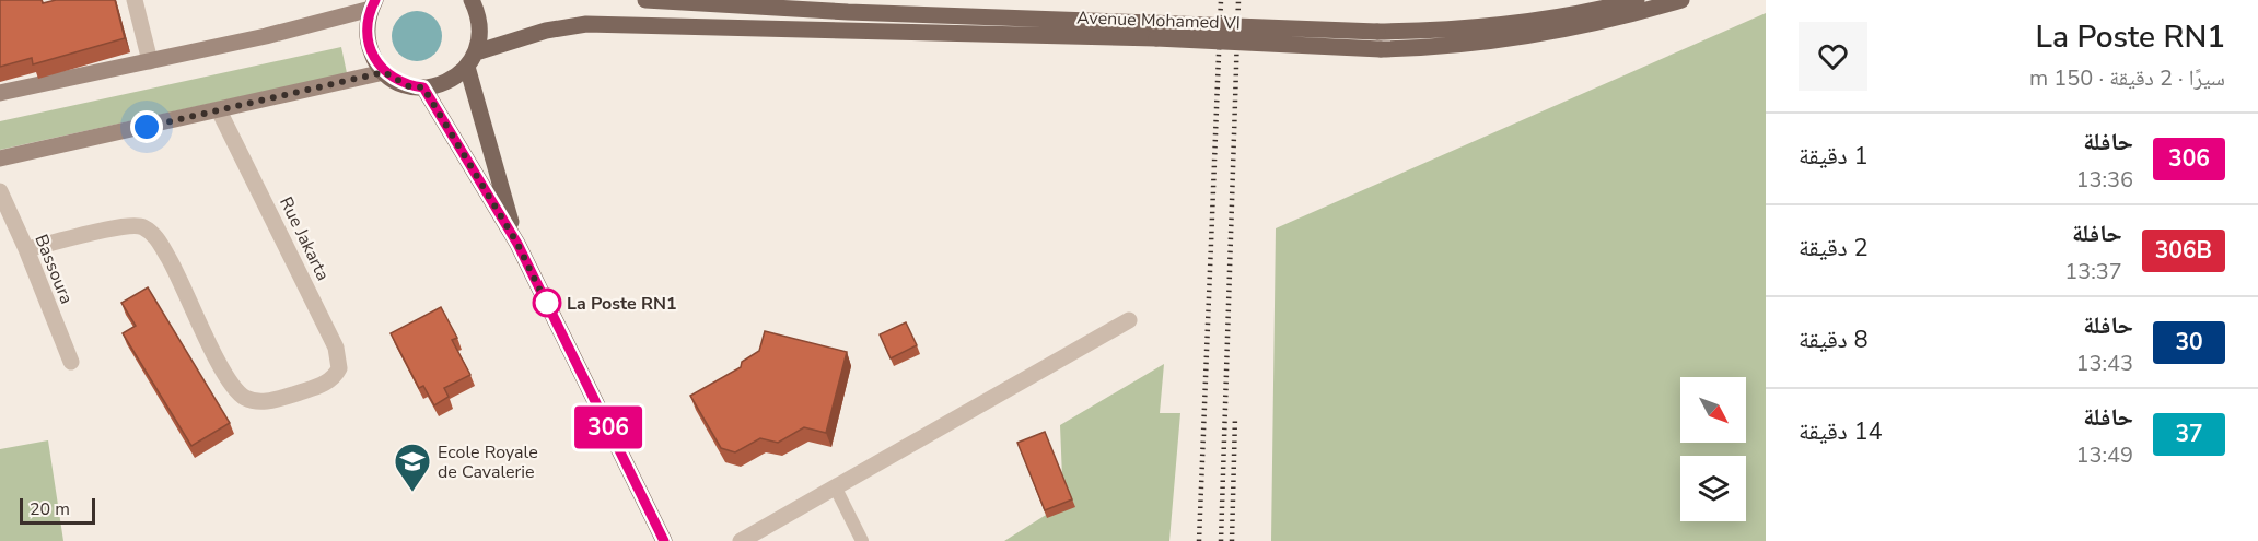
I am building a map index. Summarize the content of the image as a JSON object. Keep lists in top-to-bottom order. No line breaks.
{"streets":{"main road":["Avenue Mohamed VI"],"street":["Rue Jakarta","Bassoura"]},"crossings":[["Rue Jakarta","Bassoura"]],"places":{"other":["La Poste RN1"],"school or university":["Ecole Royale de Cavalerie"]},"lines":["bus line 306"],"scale_bar":"20 m","north":"bottom right","page":{"heading":["La Poste RN1","سيرًا · 2 دقيقة · 150 m"],"on_map":"306","list":[{"mark":"306","name":"حافلة","note":"13:36","value":"1 دقيقة"},{"mark":"306B","name":"حافلة","note":"13:37","value":"2 دقيقة"},{"mark":"30","name":"حافلة","note":"13:43","value":"8 دقيقة"},{"mark":"37","name":"حافلة","note":"13:49","value":"14 دقيقة"}],"scale":"20 m"}}
